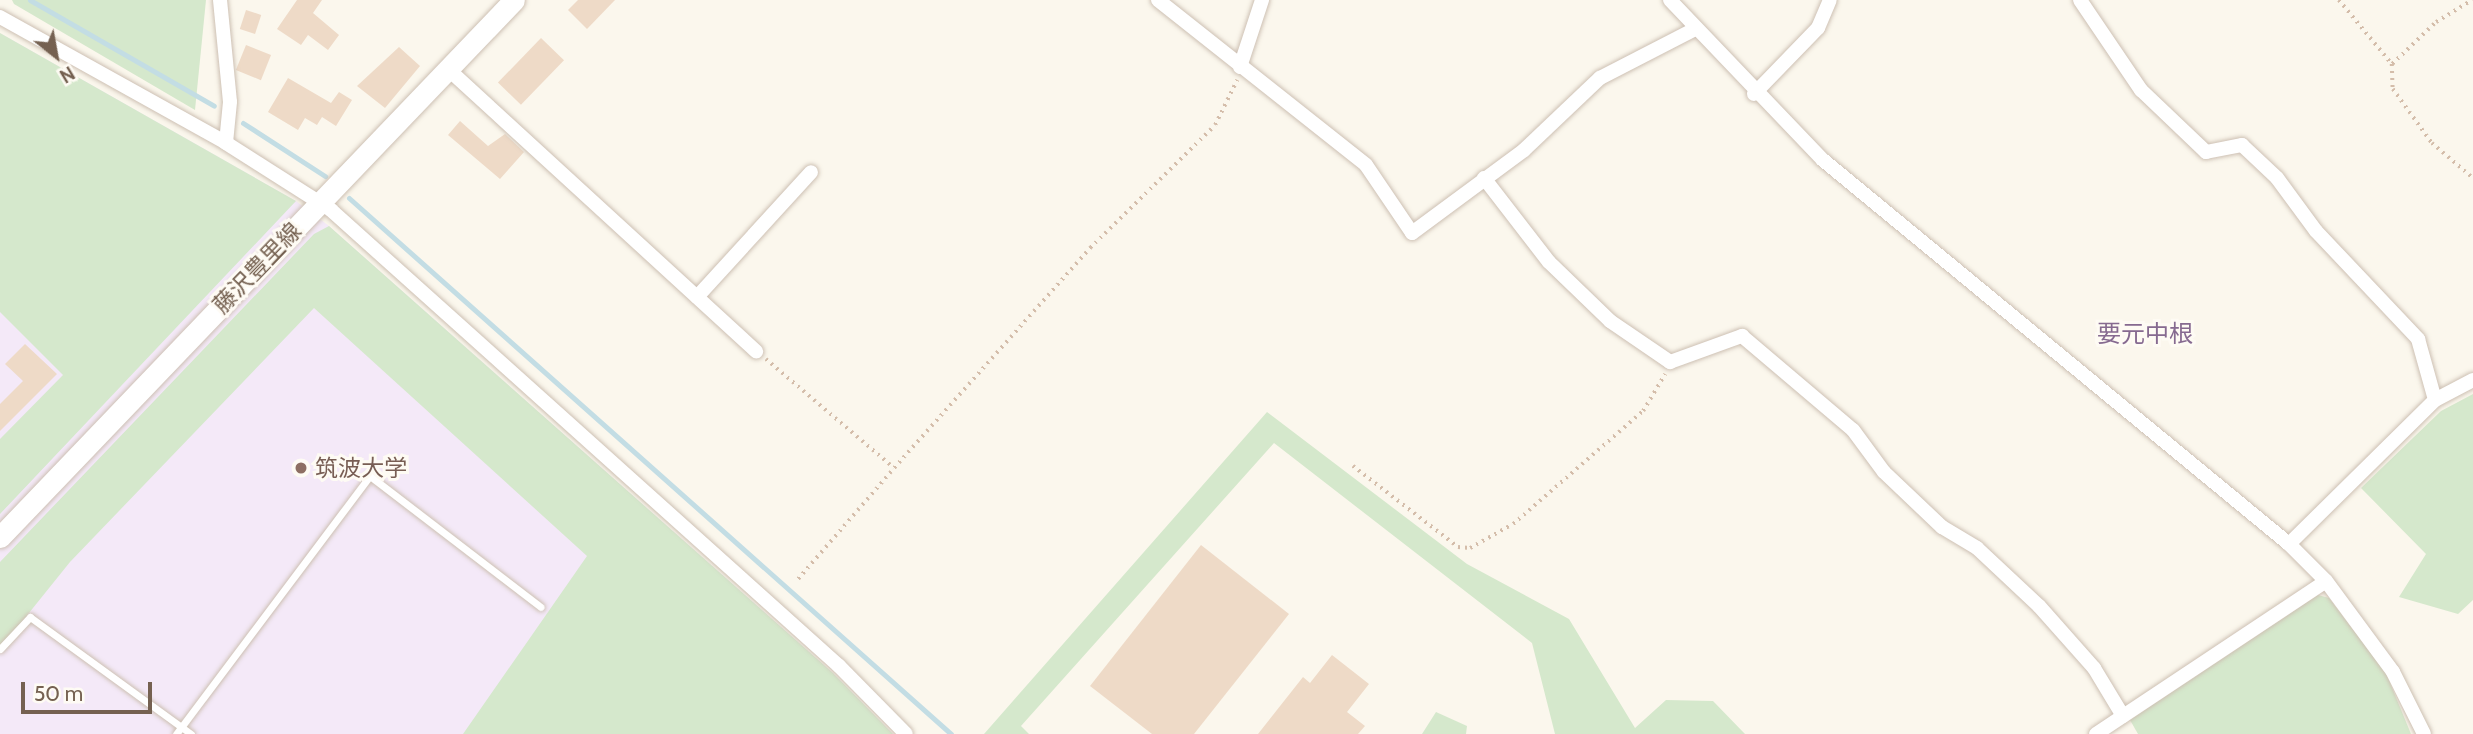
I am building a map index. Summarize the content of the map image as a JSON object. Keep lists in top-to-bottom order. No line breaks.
{"streets":{"main road":["藤沢豊里線"]},"districts":["要元中根"],"places":["筑波大学"],"scale_bar":"50 m","north":"bottom right"}
